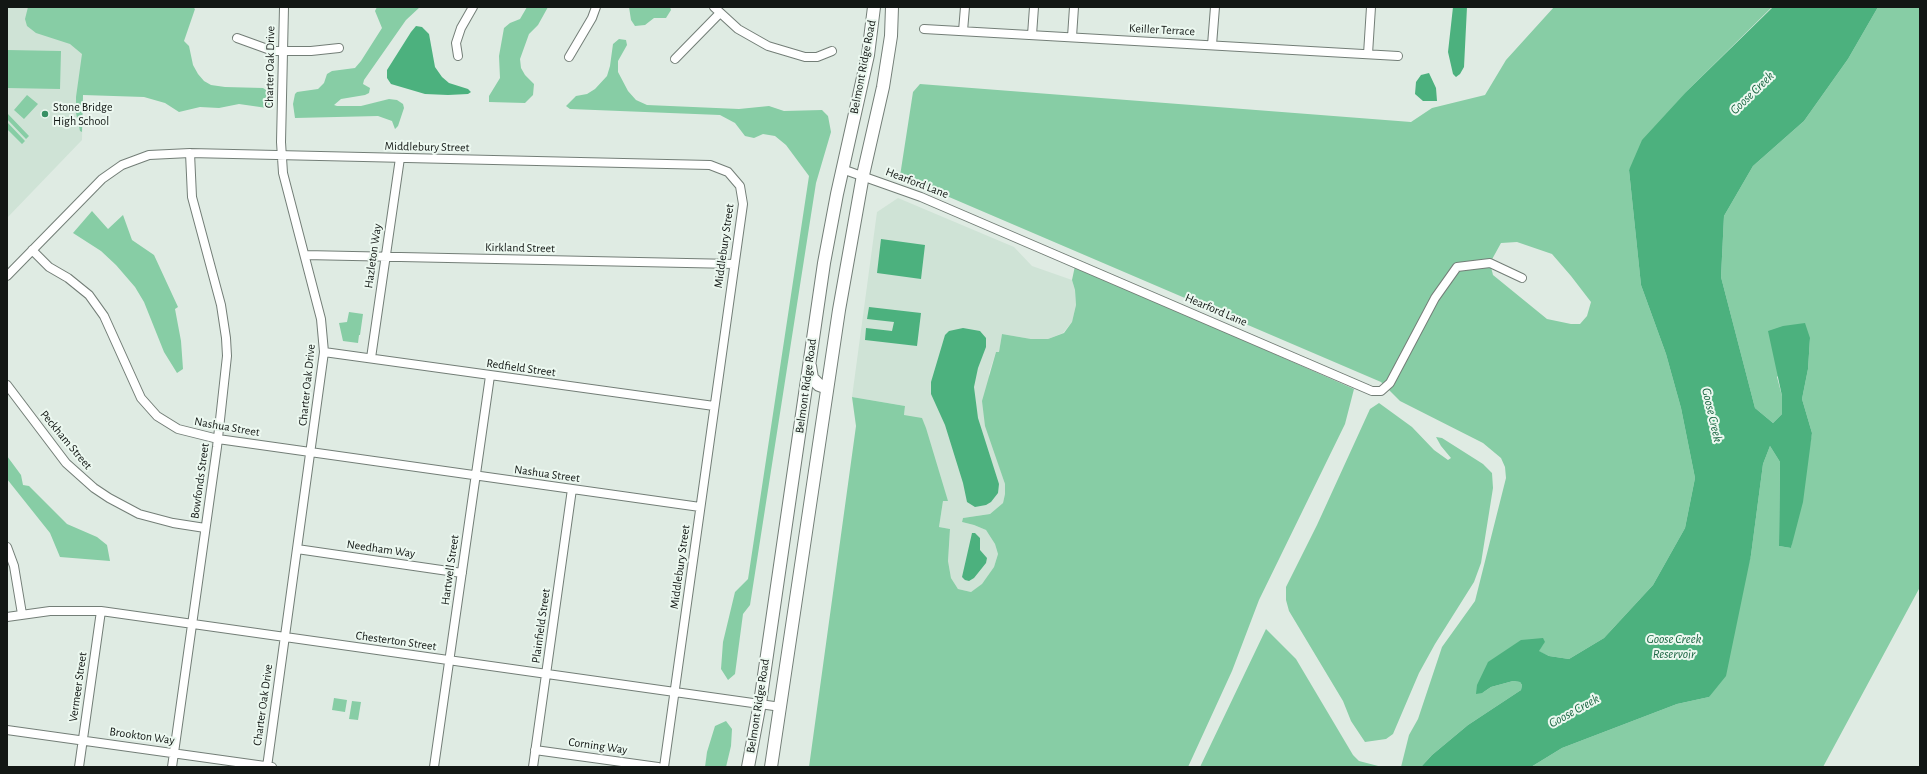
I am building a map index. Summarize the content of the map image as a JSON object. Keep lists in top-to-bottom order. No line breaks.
{"streets":{"main road":["Belmont Ridge Road"],"street":["Keiller Terrace","Charter Oak Drive","Middlebury Street","Hearford Lane","Kirkland Street","Hazleton Way","Redfield Street","Nashua Street","Peckham Street","Bowfonds Street","Needham Way","Hartwell Street","Plainfield Street","Chesterton Street","Vermeer Street","Brookton Way","Corning Way"]},"crossings":[["Charter Oak Drive","Middlebury Street"],["Charter Oak Drive","Kirkland Street"],["Charter Oak Drive","Redfield Street"],["Charter Oak Drive","Nashua Street"],["Charter Oak Drive","Needham Way"],["Charter Oak Drive","Chesterton Street"],["Charter Oak Drive","Brookton Way"],["Belmont Ridge Road","Hearford Lane"],["Belmont Ridge Road","Chesterton Street"],["Middlebury Street","Kirkland Street"],["Middlebury Street","Hazleton Way"],["Middlebury Street","Redfield Street"],["Middlebury Street","Nashua Street"],["Middlebury Street","Bowfonds Street"],["Middlebury Street","Chesterton Street"],["Kirkland Street","Hazleton Way"],["Hazleton Way","Redfield Street"],["Redfield Street","Hartwell Street"],["Nashua Street","Bowfonds Street"],["Nashua Street","Hartwell Street"],["Nashua Street","Plainfield Street"],["Peckham Street","Bowfonds Street"],["Bowfonds Street","Chesterton Street"],["Bowfonds Street","Brookton Way"],["Needham Way","Hartwell Street"],["Hartwell Street","Chesterton Street"],["Plainfield Street","Chesterton Street"],["Plainfield Street","Corning Way"],["Chesterton Street","Vermeer Street"],["Vermeer Street","Brookton Way"]],"water":["Goose Creek","Goose Creek Reservoir"],"places":["Stone Bridge High School"]}
